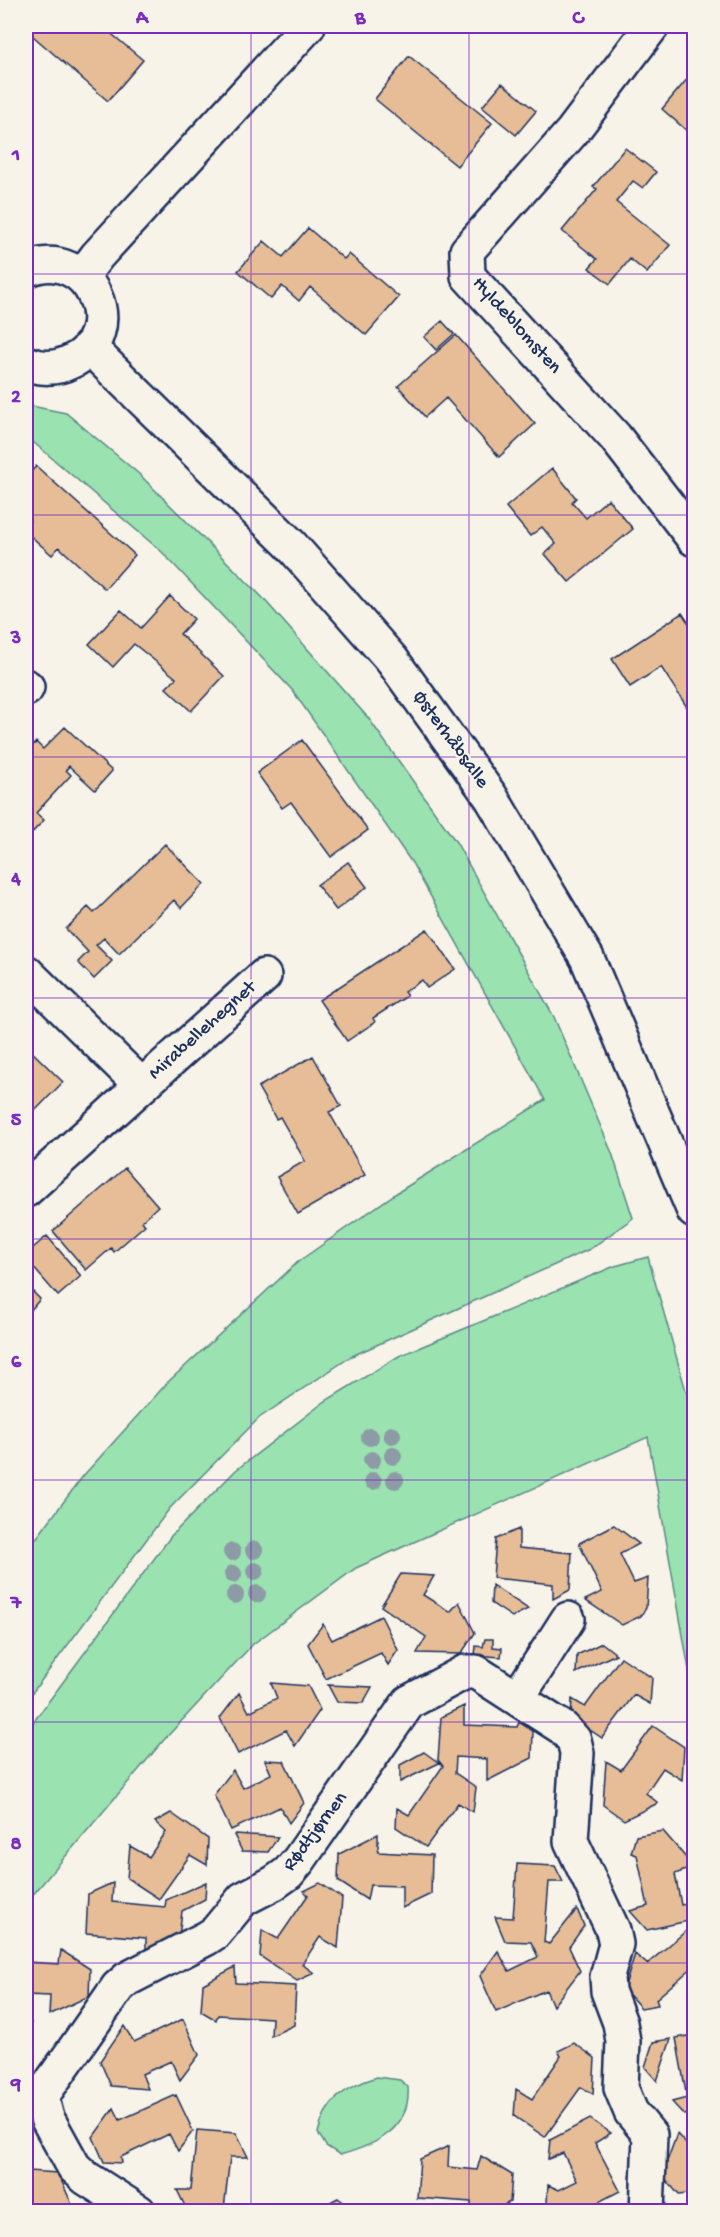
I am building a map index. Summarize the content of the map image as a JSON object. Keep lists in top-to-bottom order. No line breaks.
{"streets":{"street":["Hyldeblomsten","Østerhåbsalle","Mirabellehegnet","Rødtjørnen"]},"grid":{"columns":["A","B","C"],"rows":["1","2","3","4","5","6","7","8","9"]}}
